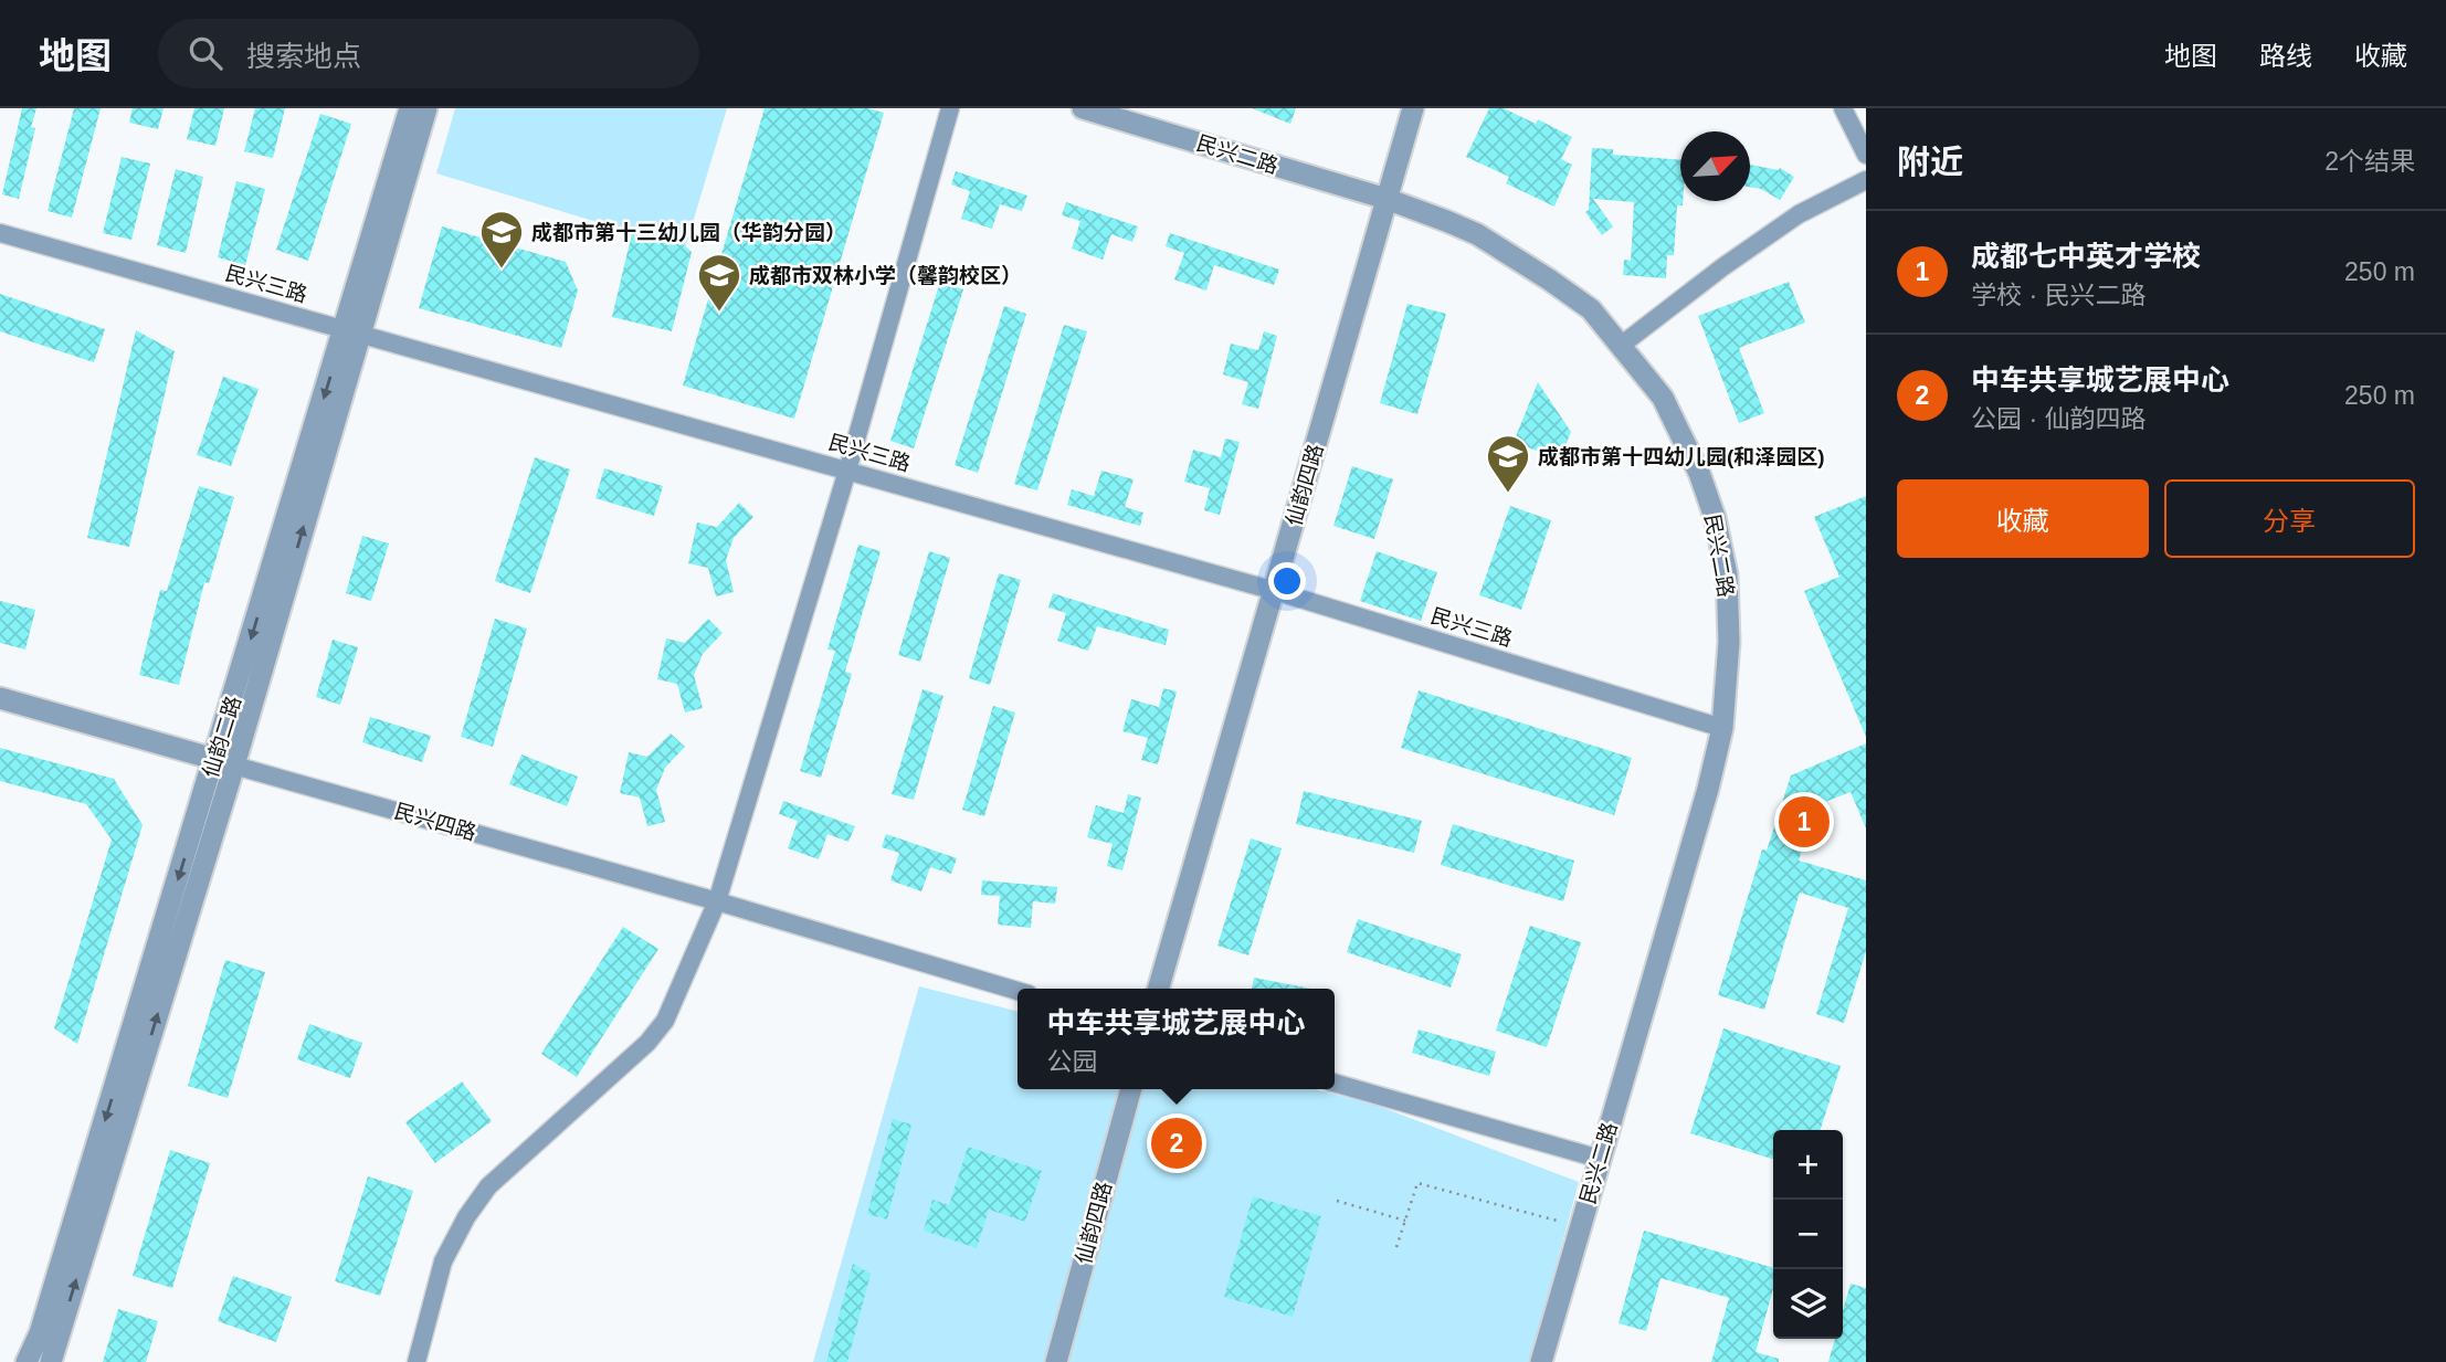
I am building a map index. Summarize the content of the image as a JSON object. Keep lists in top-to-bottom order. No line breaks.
{"streets":{"street":["民兴二路","民兴三路","仙韵四路","仙韵二路","民兴四路"]},"crossings":[["民兴二路","民兴三路"],["民兴二路","仙韵四路"],["民兴三路","仙韵四路"],["民兴三路","仙韵二路"],["仙韵二路","民兴四路"]],"places":{"school or university":["成都市第十三幼儿园（华韵分园）","成都市双林小学（馨韵校区）","成都市第十四幼儿园(和泽园区)"]},"north":"top right","page":{"header":"地图","search":"搜索地点","nav":["地图","路线","收藏"],"heading":["附近","2个结果"],"list":[{"mark":"1","name":"成都七中英才学校","note":"学校 · 民兴二路","value":"250 m"},{"mark":"2","name":"中车共享城艺展中心","note":"公园 · 仙韵四路","value":"250 m"}],"buttons":["收藏","分享"],"pins":["1","2"],"popup":["中车共享城艺展中心","公园"],"map_buttons":["+","−"]}}
